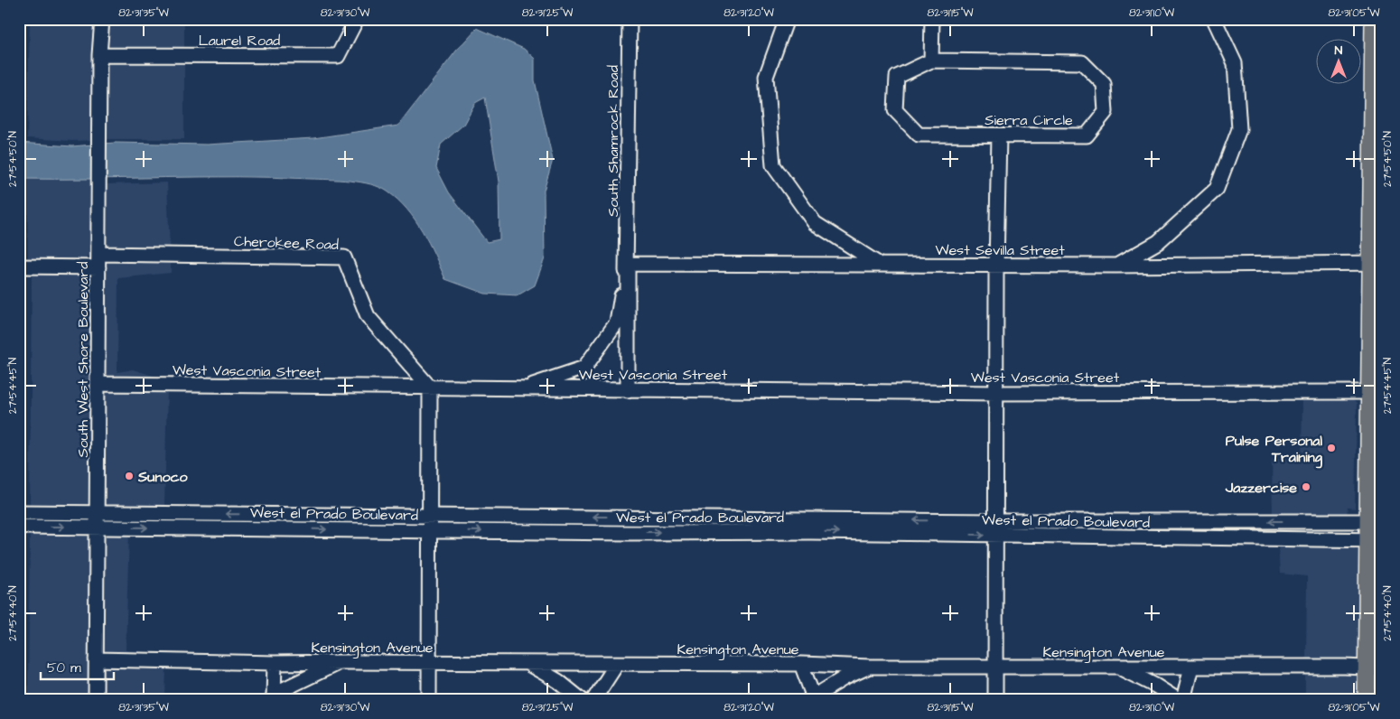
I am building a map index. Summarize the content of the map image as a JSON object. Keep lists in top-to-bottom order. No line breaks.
{"streets":{"street":["Laurel Road","Sierra Circle","South Shamrock Road","Cherokee Road","West Sevilla Street","South West Shore Boulevard","West Vasconia Street","West el Prado Boulevard","Kensington Avenue"]},"crossings":[["Laurel Road","South West Shore Boulevard"],["South Shamrock Road","West Sevilla Street"],["South Shamrock Road","West Vasconia Street"],["Cherokee Road","South West Shore Boulevard"],["Cherokee Road","West Vasconia Street"],["South West Shore Boulevard","West Vasconia Street"],["South West Shore Boulevard","West el Prado Boulevard"],["South West Shore Boulevard","Kensington Avenue"]],"places":["Pulse Personal Training","Sunoco","Jazzercise"],"scale_bar":"50 m","north":"top","coordinates":["82°31'35\"W","82°31'30\"W","82°31'25\"W","82°31'20\"W","82°31'15\"W","82°31'10\"W","82°31'05\"W","27°54'50\"N","27°54'45\"N","27°54'40\"N"]}
